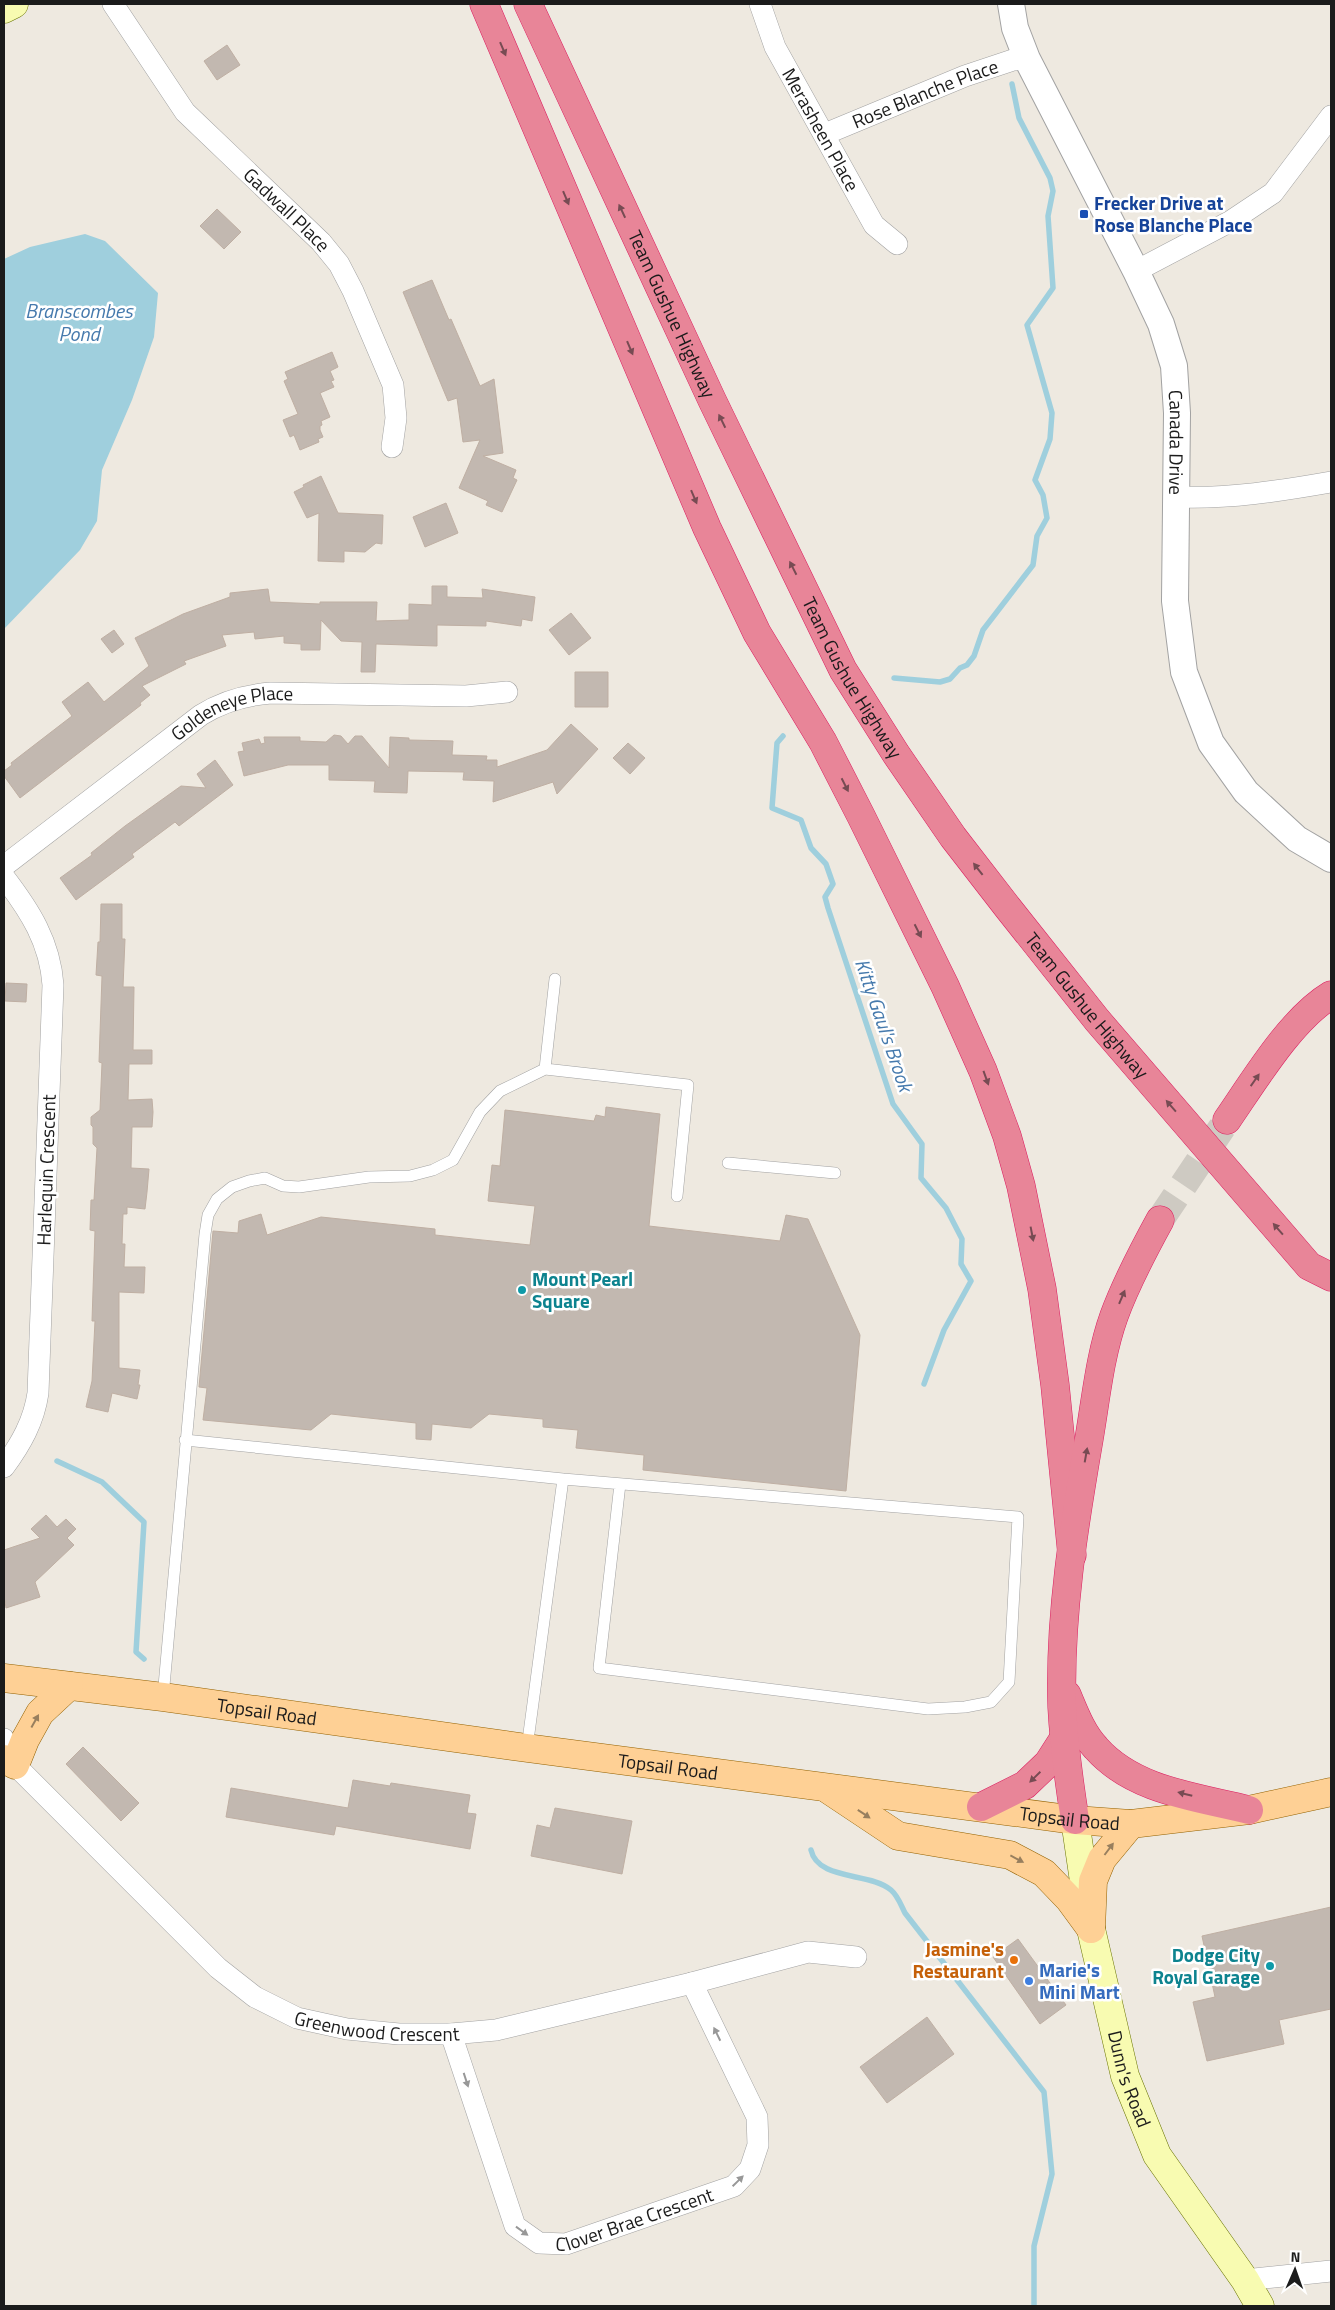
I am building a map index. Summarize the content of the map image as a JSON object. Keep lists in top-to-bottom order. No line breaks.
{"streets":{"highway":["Team Gushue Highway"],"main road":["Topsail Road","Dunn's Road"],"street":["Rose Blanche Place","Merasheen Place","Gadwall Place","Canada Drive","Goldeneye Place","Harlequin Crescent","Greenwood Crescent","Clover Brae Crescent"]},"crossings":[["Rose Blanche Place","Merasheen Place"],["Rose Blanche Place","Canada Drive"],["Topsail Road","Dunn's Road"],["Greenwood Crescent","Clover Brae Crescent"]],"water":["Branscombes Pond","Kitty Gaul's Brook"],"places":{"transit":["Frecker Drive at Rose Blanche Place"],"other":["Mount Pearl Square","Jasmine's Restaurant","Dodge City Royal Garage","Marie's Mini Mart"]},"north":"top"}
